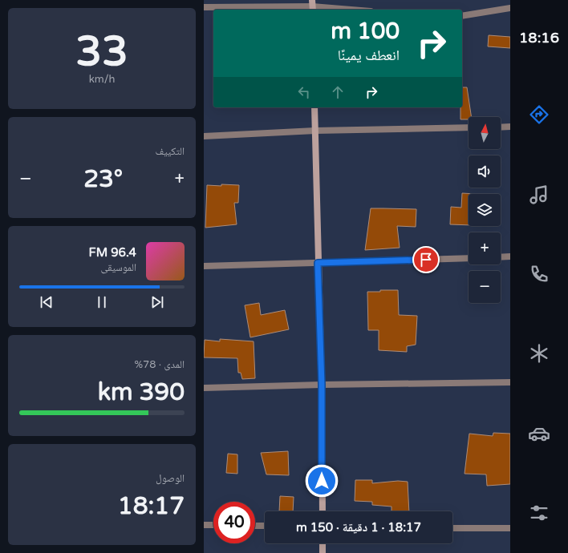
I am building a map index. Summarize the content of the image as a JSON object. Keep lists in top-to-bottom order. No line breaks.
{"north":"top","page":{"tabs":"18:16","tile":[["33","km/h"],"التكييف",["المدى · 78%","390 km"],["الوصول","18:17"]],"turn":["100 m","انعطف يمينًا"],"map_buttons":["+","−"],"heat":["−","23°","+"],"song":["96.4 FM","الموسيقى"],"limit":"40","trip":"18:17 · 1 دقيقة · 150 m"}}
